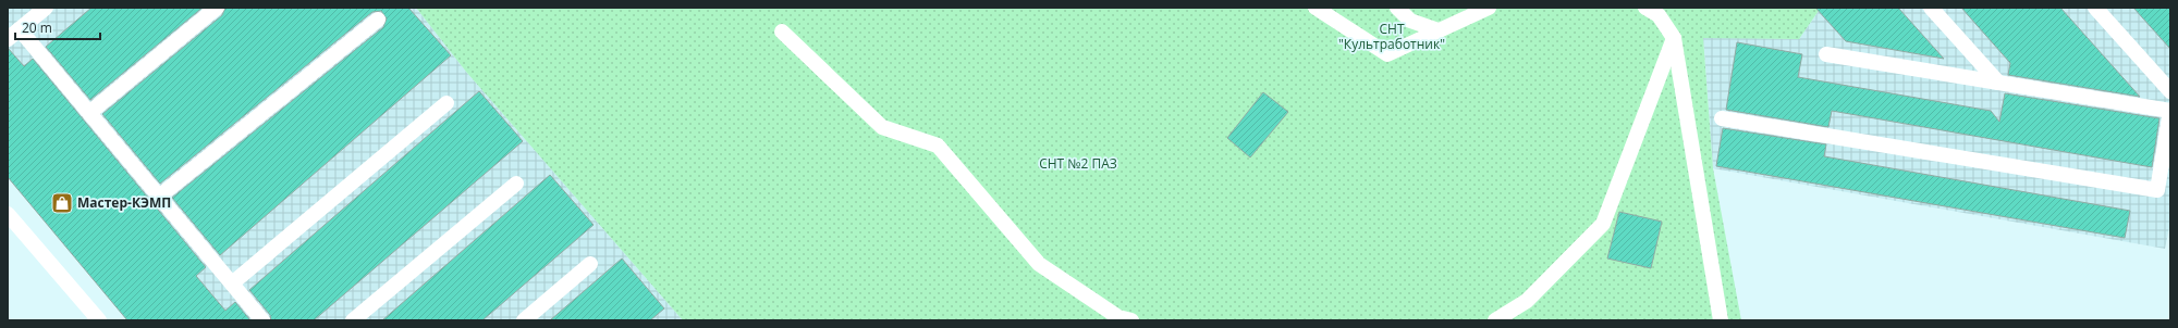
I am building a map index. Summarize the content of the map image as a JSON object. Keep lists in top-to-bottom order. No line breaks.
{"parks":["СНТ \"Культработник\"","СНТ №2 ПАЗ"],"places":{"shop":["Мастер-КЭМП"]},"scale_bar":"20 m"}
